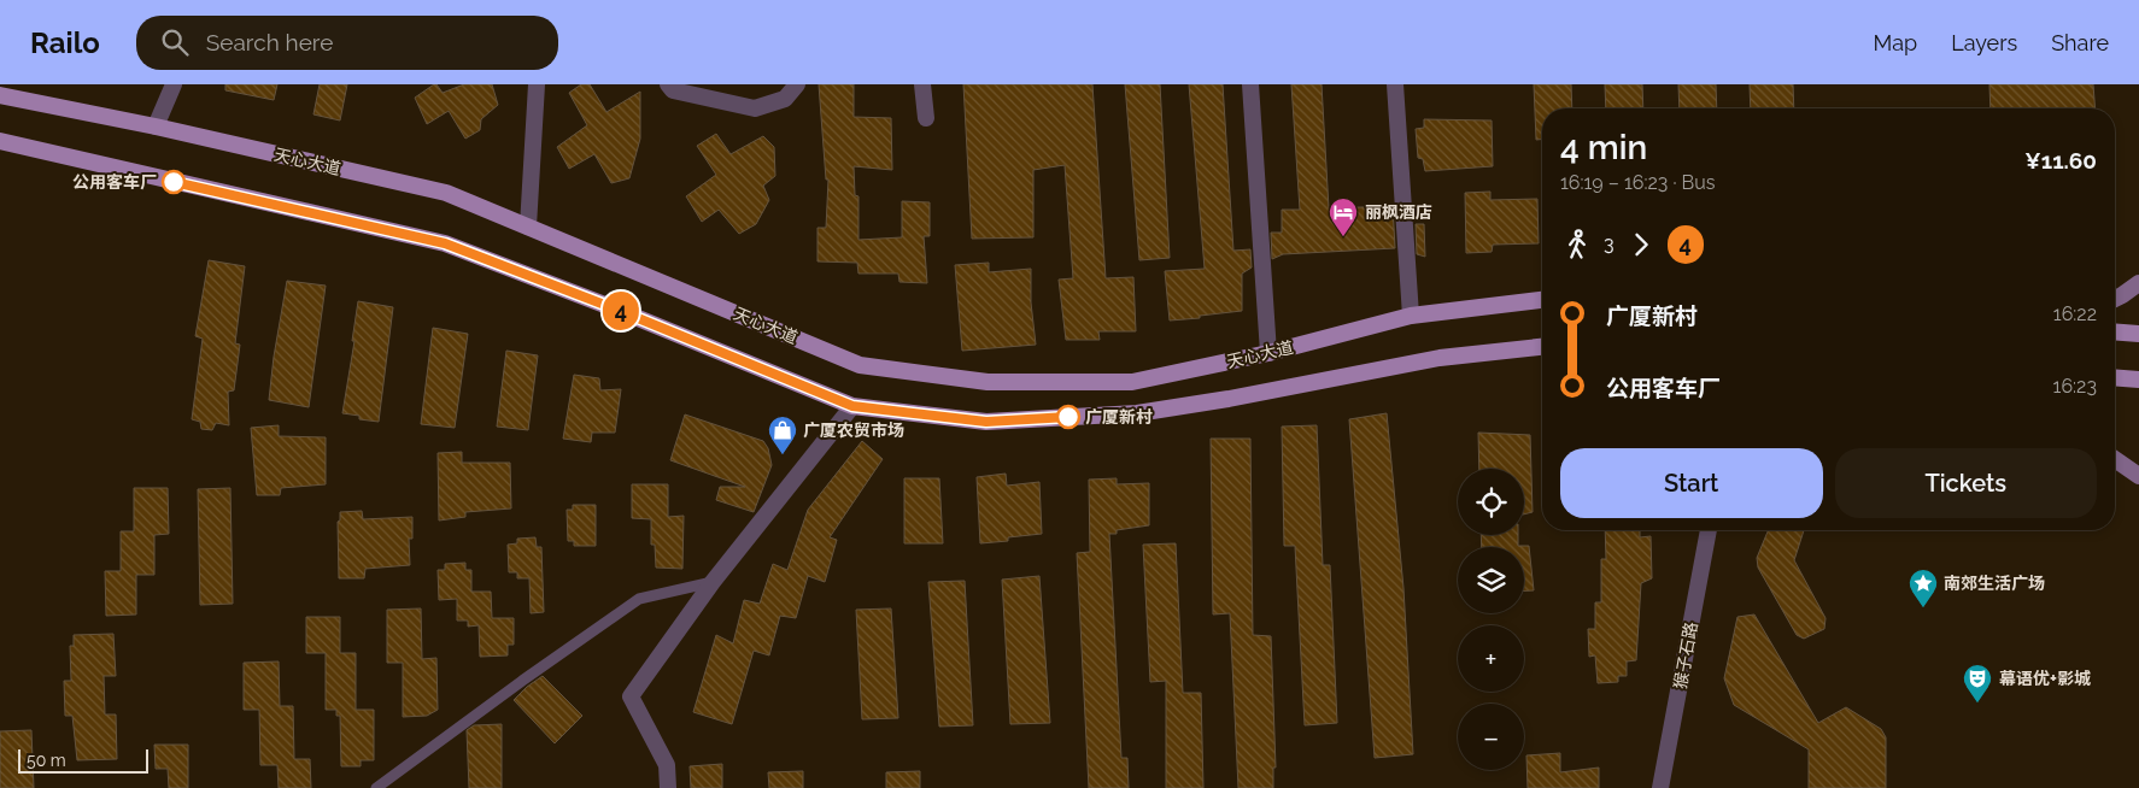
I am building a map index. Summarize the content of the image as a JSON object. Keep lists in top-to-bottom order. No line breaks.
{"streets":{"main road":["天心大道"],"street":["猴子石路"]},"places":{"other":["公用客车厂","广厦新村"],"hotel":["丽枫酒店"],"shop":["广厦农贸市场"],"place":["南郊生活广场"],"theatre":["幕语优+影城"]},"lines":["bus line 4"],"scale_bar":"50 m","page":{"header":"Railo","search":"Search here","nav":["Map","Layers","Share"],"on_map":"4","heading":["4 min","16:19 – 16:23 · Bus","¥11.60"],"legs":["3","4"],"list":[{"name":"广厦新村","value":"16:22"},{"name":"公用客车厂","value":"16:23"}],"buttons":["Start","Tickets"],"map_buttons":["+","−"],"scale":"50 m"}}
